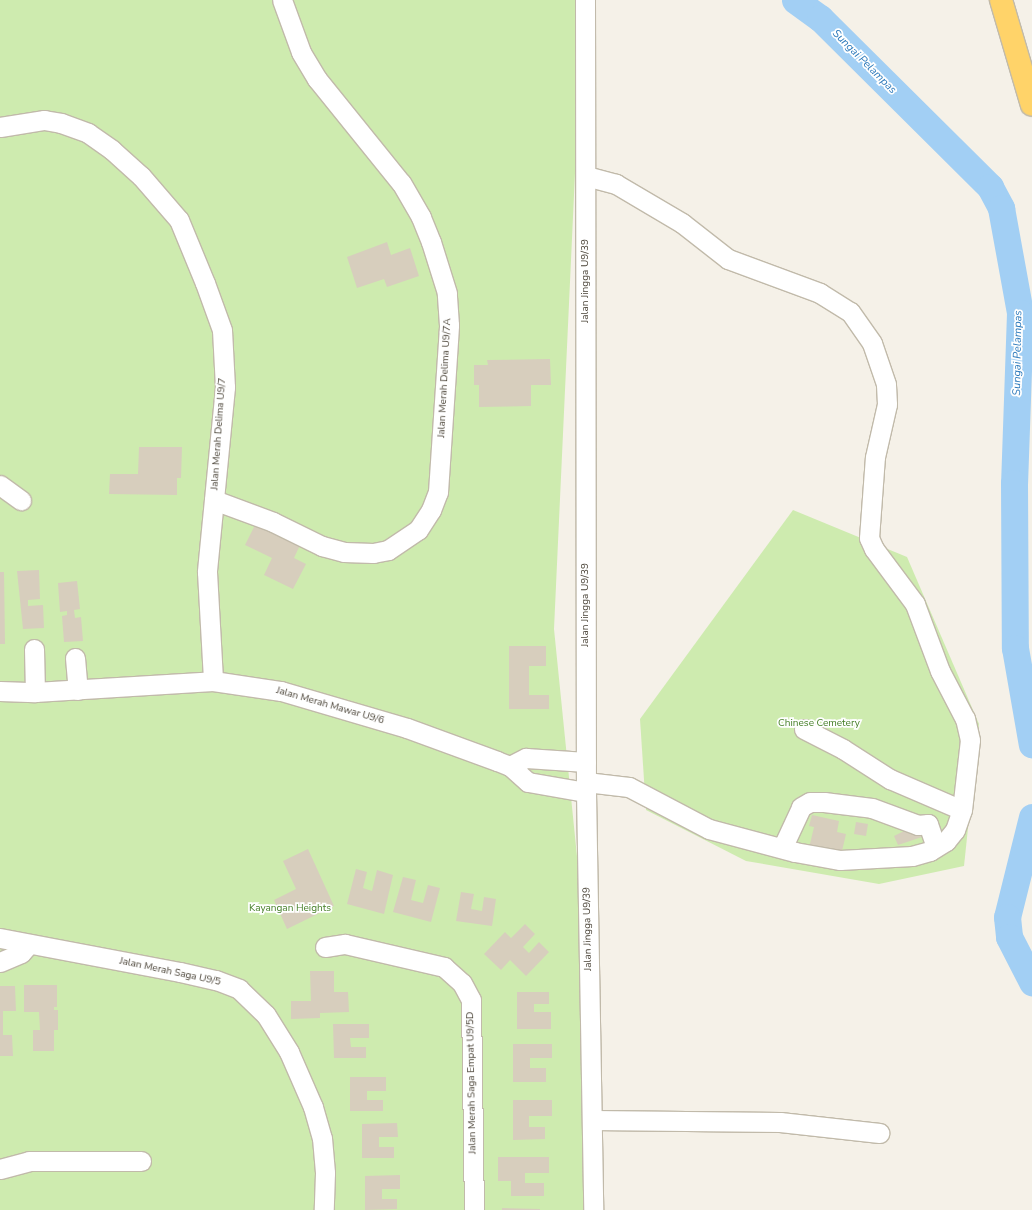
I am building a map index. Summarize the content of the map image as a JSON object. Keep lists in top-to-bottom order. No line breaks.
{"streets":{"street":["Jalan Jingga U9/39","Jalan Merah Delima U9/7A","Jalan Merah Delima U9/7","Jalan Merah Mawar U9/6","Jalan Merah Saga U9/5","Jalan Merah Saga Empat U9/5D"]},"crossings":[["Jalan Merah Delima U9/7A","Jalan Merah Delima U9/7"],["Jalan Merah Delima U9/7","Jalan Merah Mawar U9/6"]],"water":["Sungai Pelampas"],"parks":["Chinese Cemetery","Kayangan Heights"]}
